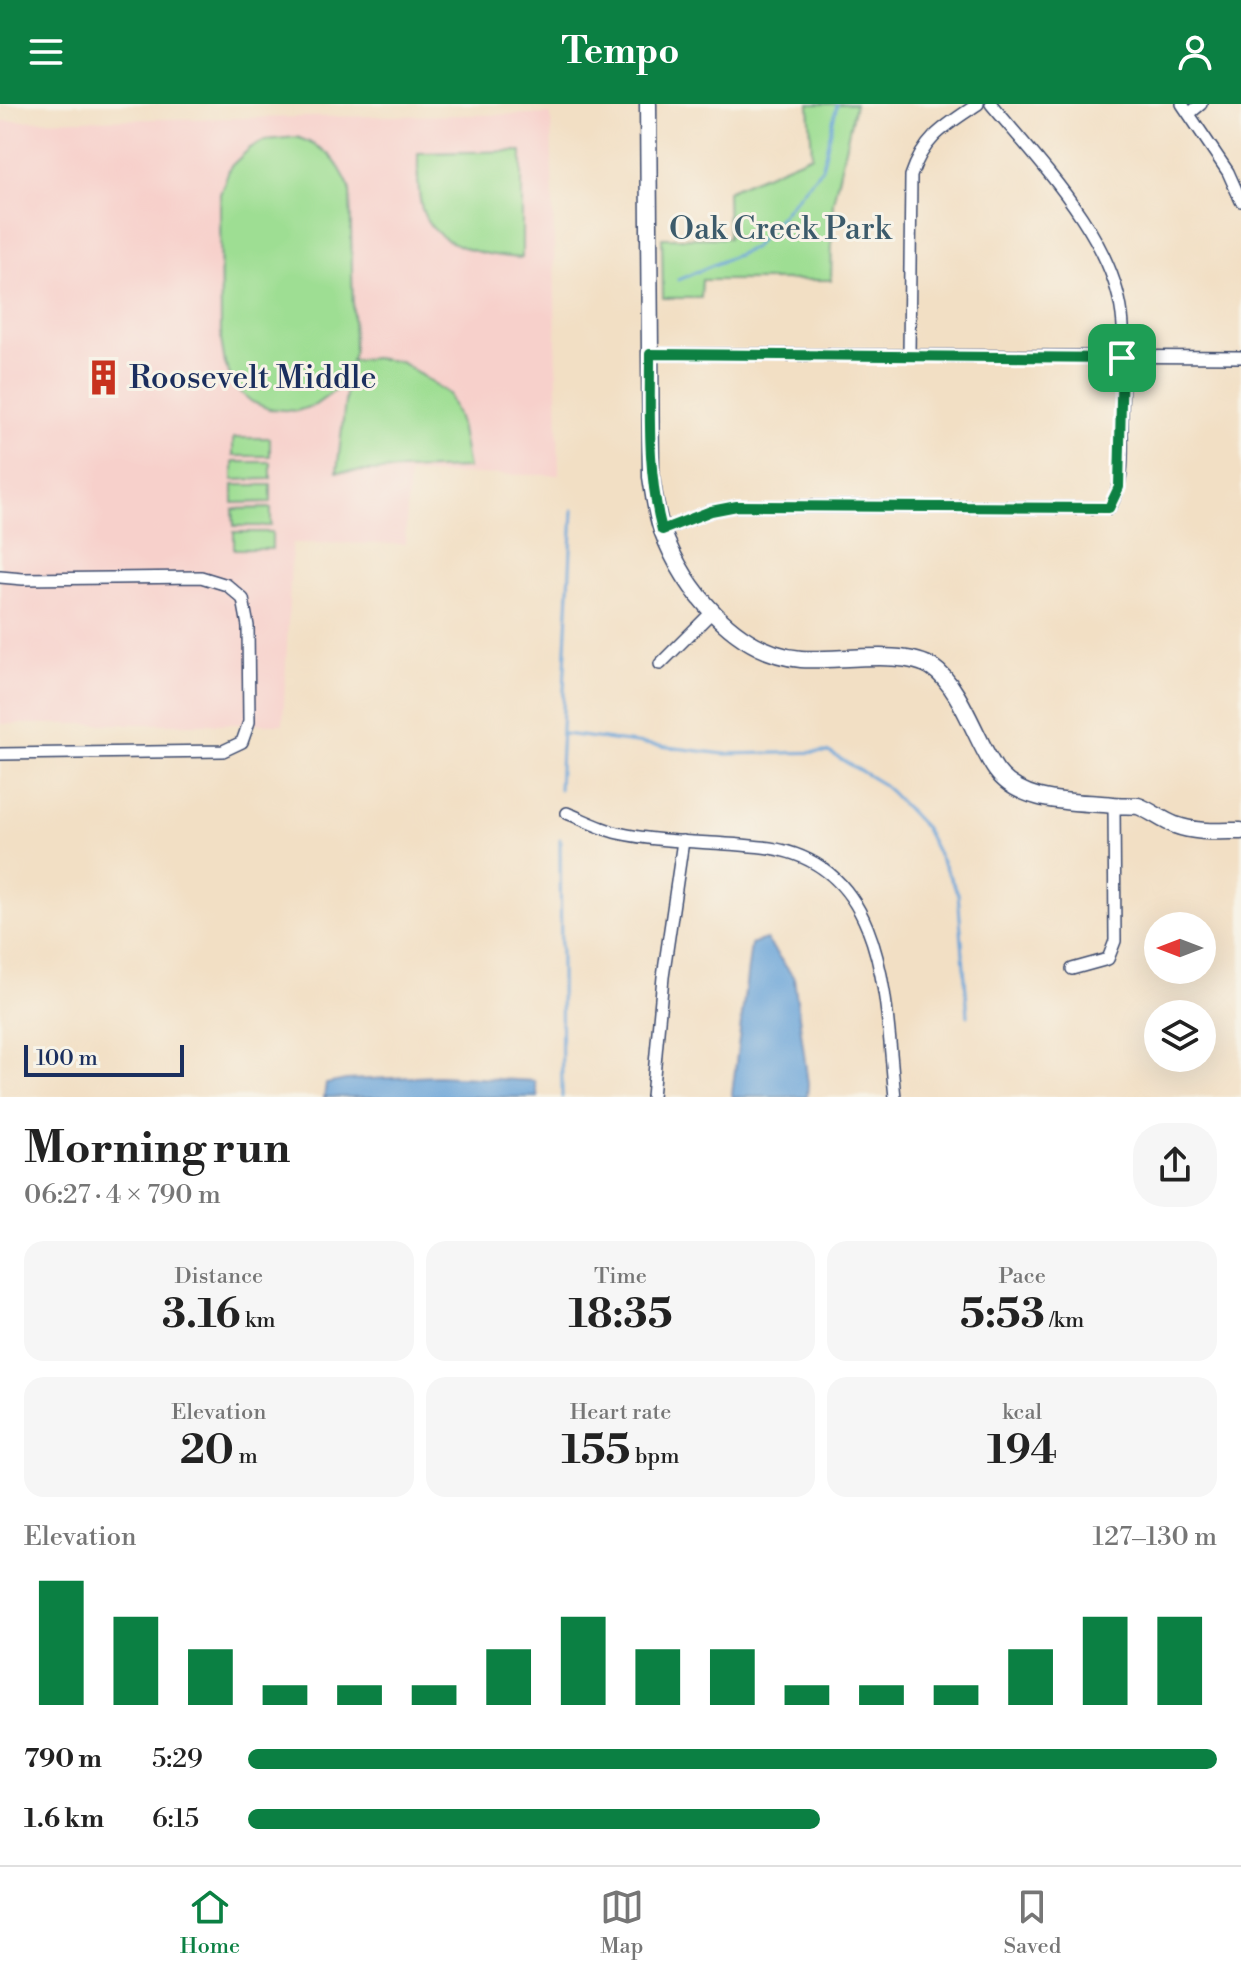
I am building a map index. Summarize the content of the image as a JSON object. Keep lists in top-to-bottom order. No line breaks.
{"parks":["Oak Creek Park"],"places":{"building":["Roosevelt Middle"]},"scale_bar":"100 m","north":"left","page":{"header":"Tempo","scale":"100 m","heading":["Morning run","06:27 · 4 × 790 m"],"stats":[["Distance","3.16 km"],["Time","18:35"],["Pace","5:53 /km"],["Elevation","20 m"],["Heart rate","155 bpm"],["kcal","194"]],"chart":["Elevation","127–130 m"],"list":[{"name":"790 m","note":"5:29"},{"name":"1.6 km","note":"6:15"}],"tabs":["Home","Map","Saved"]}}
